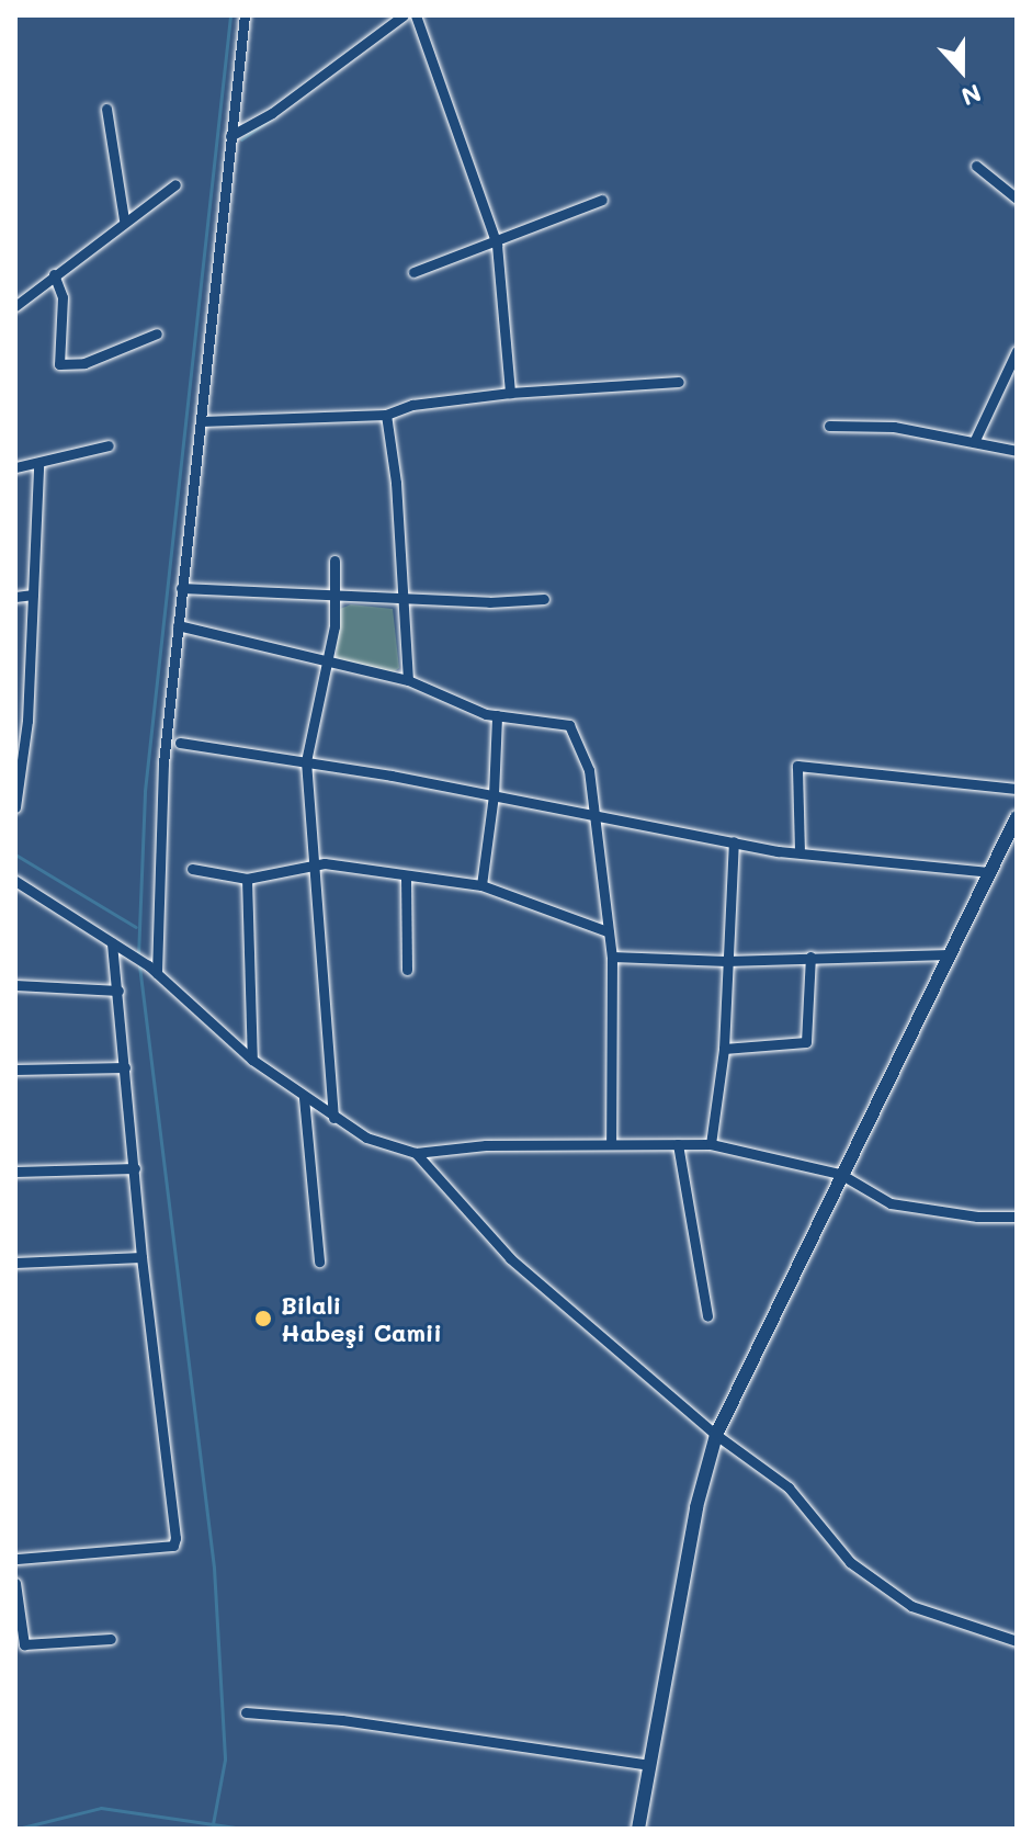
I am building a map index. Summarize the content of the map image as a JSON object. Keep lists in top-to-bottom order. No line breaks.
{"places":["Bilali Habeşi Camii"],"north":"bottom"}
